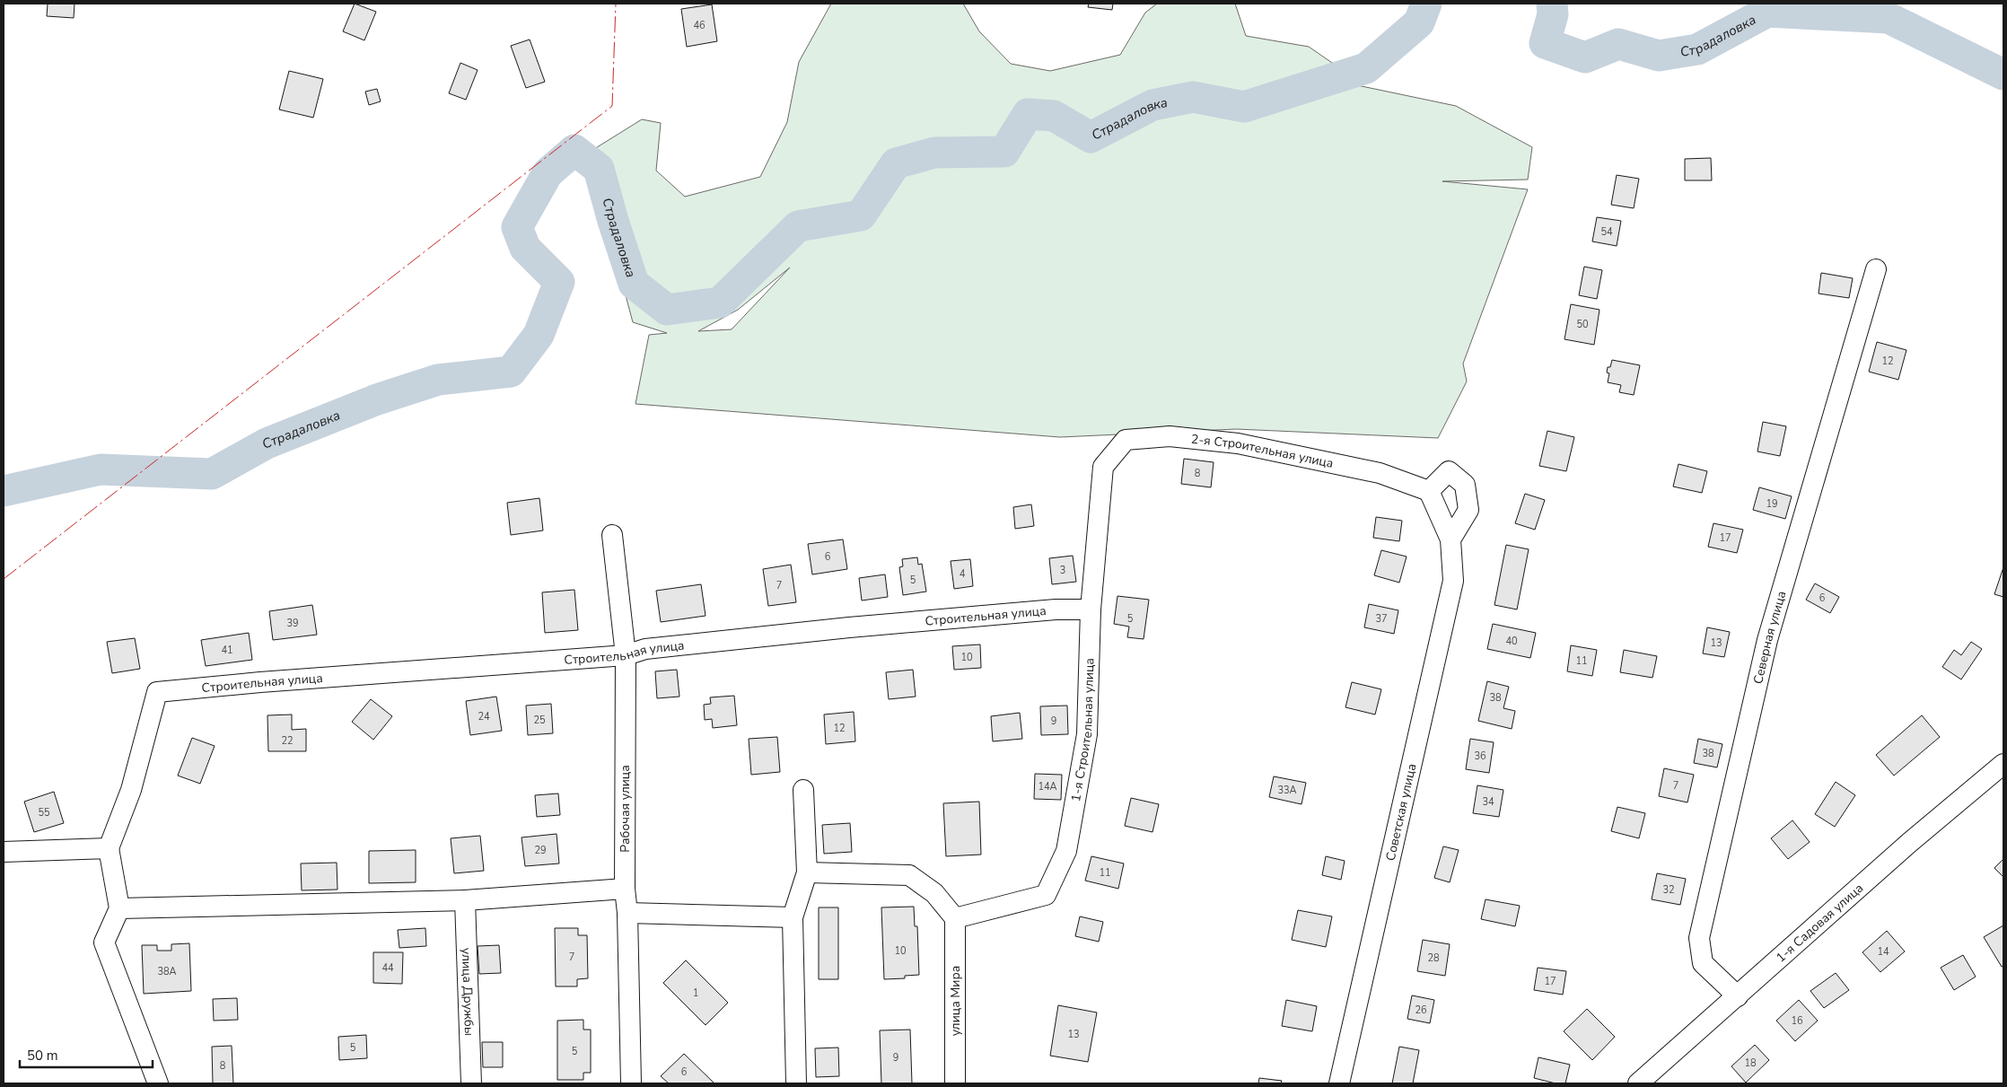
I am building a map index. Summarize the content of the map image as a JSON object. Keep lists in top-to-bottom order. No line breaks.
{"streets":{"street":["2-я Строительная улица","Строительная улица","Северная улица","1-я Строительная улица","Рабочая улица","Советская улица","1-я Садовая улица","улица Дружбы","улица Мира"]},"crossings":[["2-я Строительная улица","1-я Строительная улица"],["2-я Строительная улица","Советская улица"],["Строительная улица","1-я Строительная улица"],["Строительная улица","Рабочая улица"],["Северная улица","1-я Садовая улица"],["1-я Строительная улица","улица Мира"]],"water":["Страдаловка"],"house_numbers":["46","54","50","12","8","19","17","6","3","4","5","7","6","5","37","39","40","13","41","10","11","38","24","25","9","12","22","38","36","7","14А","33А","34","55","29","11","32","10","14","7","28","44","38А","17","1","26","16","13","5","5","9","18","8","6"],"scale_bar":"50 m"}
